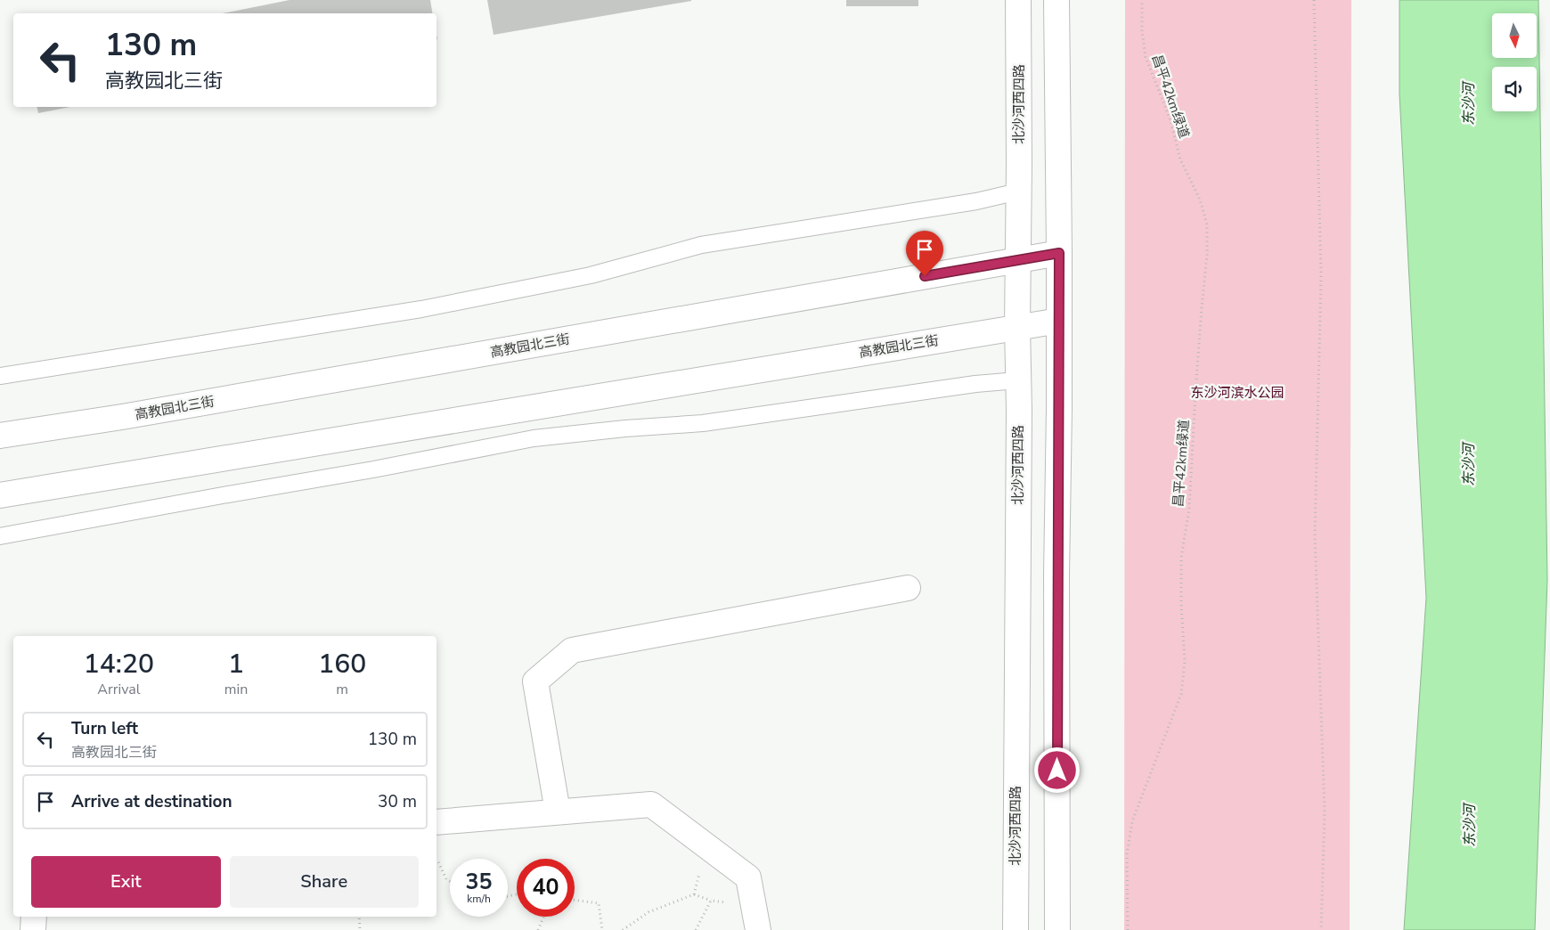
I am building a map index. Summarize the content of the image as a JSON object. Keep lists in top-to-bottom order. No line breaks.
{"streets":{"street":["北沙河西四路","高教园北三街"],"path":["昌平42km绿道"]},"crossings":[["北沙河西四路","高教园北三街"]],"water":["东沙河"],"parks":["东沙河滨水公园"],"north":"bottom","page":{"turn":["130 m","高教园北三街"],"eta":["14:20","Arrival","1","min","160","m"],"list":[{"name":"Turn left","note":"高教园北三街","value":"130 m"},{"name":"Arrive at destination","value":"30 m"}],"buttons":["Exit","Share"],"speed":"35 km/h","limit":"40"}}
